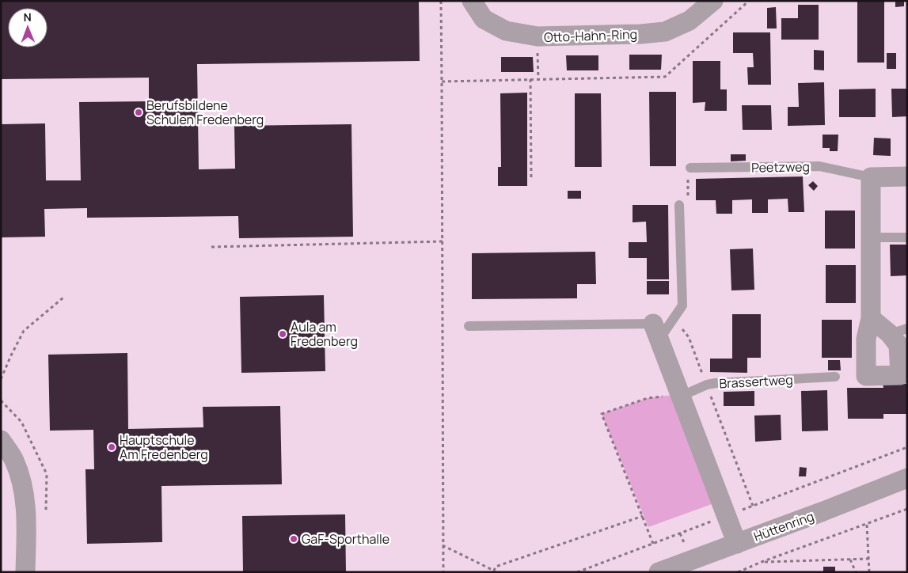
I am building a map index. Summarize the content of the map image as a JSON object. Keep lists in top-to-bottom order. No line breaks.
{"streets":{"street":["Otto-Hahn-Ring","Peetzweg","Hüttenring"],"lane":["Brassertweg"]},"places":["Berufsbildene Schulen Fredenberg","Aula am Fredenberg","Hauptschule Am Fredenberg","GaF-Sporthalle"],"north":"top"}
